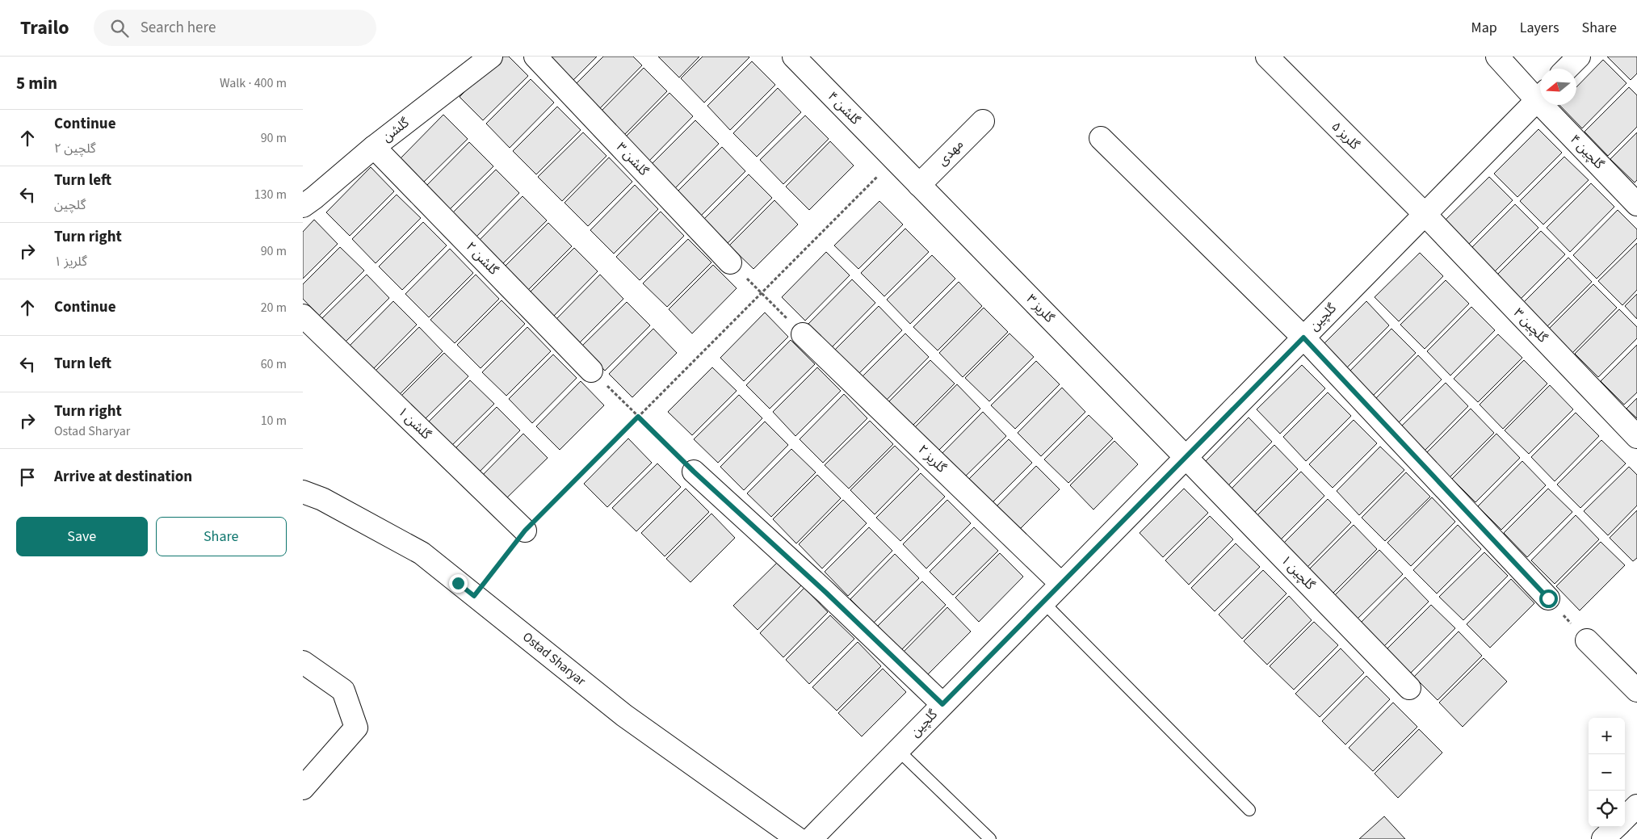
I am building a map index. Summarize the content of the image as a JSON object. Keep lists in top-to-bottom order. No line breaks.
{"streets":{"street":["گلشن ۴","گلشن","گلریز ۵","گلچین ۴","مهدی","گلشن ۳","گلشن ۲","گلریز ۳","گلچین","گلچین ۳","گلشن ۱","گلریز ۲","گلچین ۱","Ostad Sharyar"]},"crossings":[["گلشن ۴","گلریز ۳"],["گلشن","گلشن ۲"],["گلریز ۵","گلچین"],["گلریز ۵","گلچین ۳"],["مهدی","گلریز ۳"],["گلریز ۳","گلچین"],["گلریز ۳","گلچین ۱"],["گلچین","گلچین ۳"],["گلچین","گلریز ۲"],["گلچین","گلچین ۱"]],"north":"left","page":{"header":"Trailo","search":"Search here","nav":["Map","Layers","Share"],"heading":["5 min","Walk · 400 m"],"list":[["Continue","گلچین ۲","90 m"],["Turn left","گلچین","130 m"],["Turn right","گلریز ۱","90 m"],["Continue","20 m"],["Turn left","60 m"],["Turn right","Ostad Sharyar","10 m"],"Arrive at destination"],"buttons":["Save","Share"],"map_buttons":["+","−"]}}
